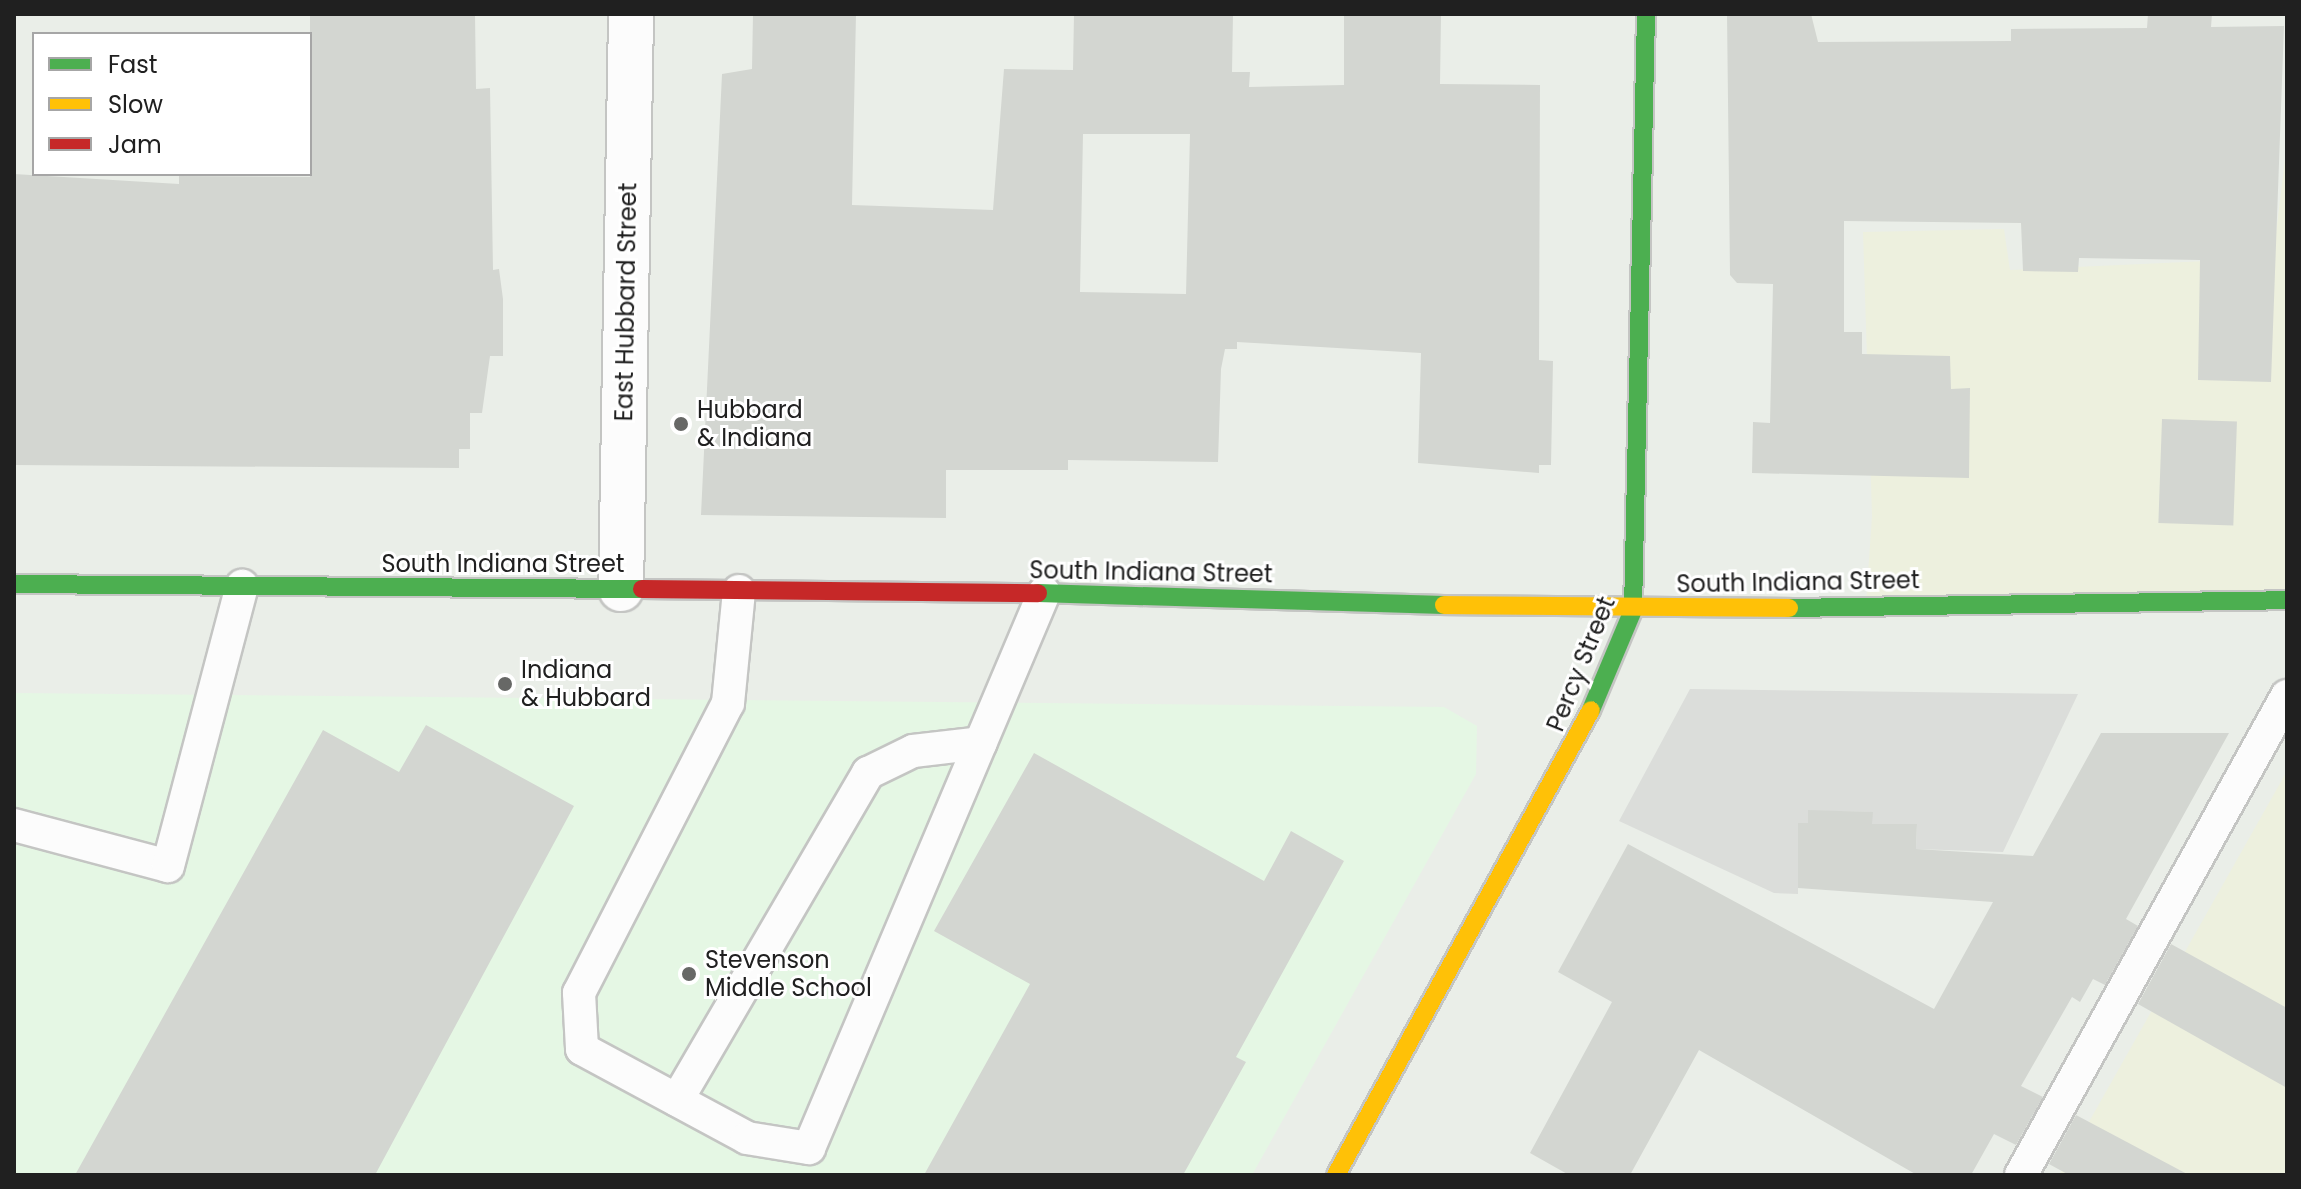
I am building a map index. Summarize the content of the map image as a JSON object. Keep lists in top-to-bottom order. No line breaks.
{"streets":{"main road":["South Indiana Street","Percy Street"],"street":["East Hubbard Street"]},"crossings":[["East Hubbard Street","South Indiana Street"],["South Indiana Street","Percy Street"]],"places":["Hubbard & Indiana","Indiana & Hubbard","Stevenson Middle School"],"legend":["Fast","Slow","Jam"]}
